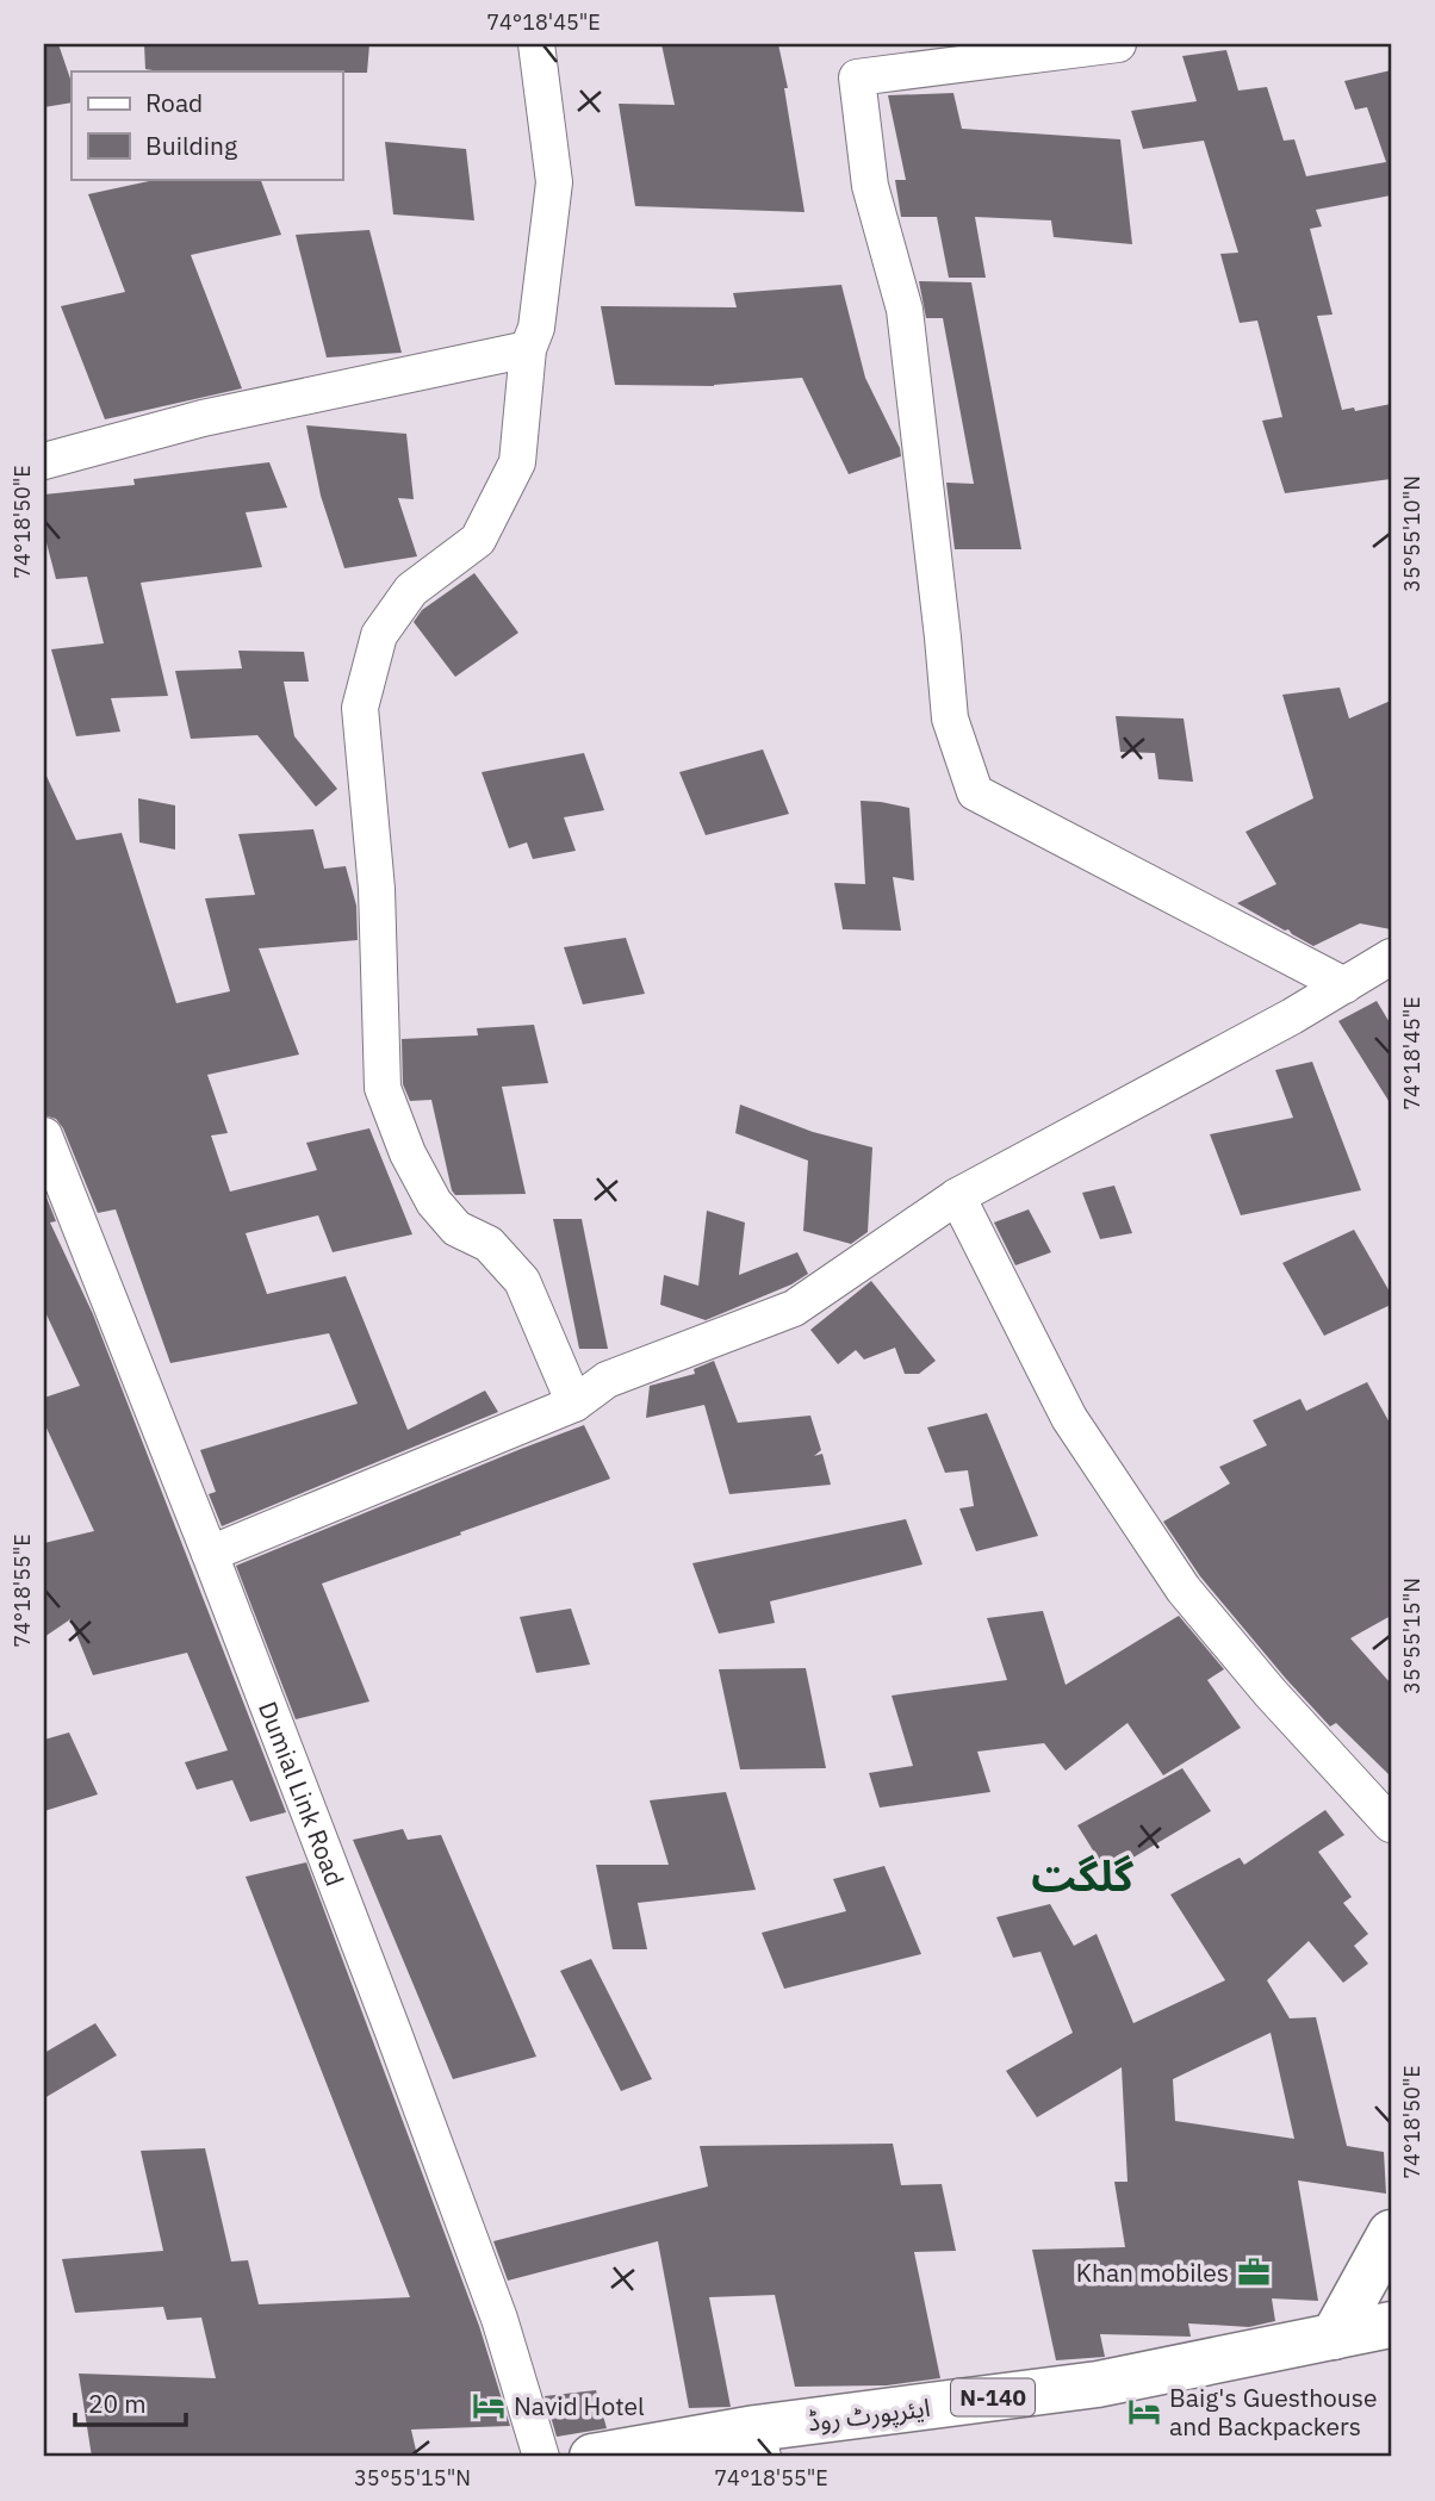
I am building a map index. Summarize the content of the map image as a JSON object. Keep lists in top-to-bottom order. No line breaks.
{"streets":{"main road":["N-140","ایئرپورٹ روڈ"],"street":["Dumial Link Road"]},"districts":["گلگت"],"places":{"office":["Khan mobiles"],"hotel":["Navid Hotel","Baig's Guesthouse and Backpackers"]},"legend":["Road","Building"],"scale_bar":"20 m","coordinates":["74°18'45\"E","74°18'50\"E","35°55'10\"N","74°18'55\"E","35°55'15\"N"]}
